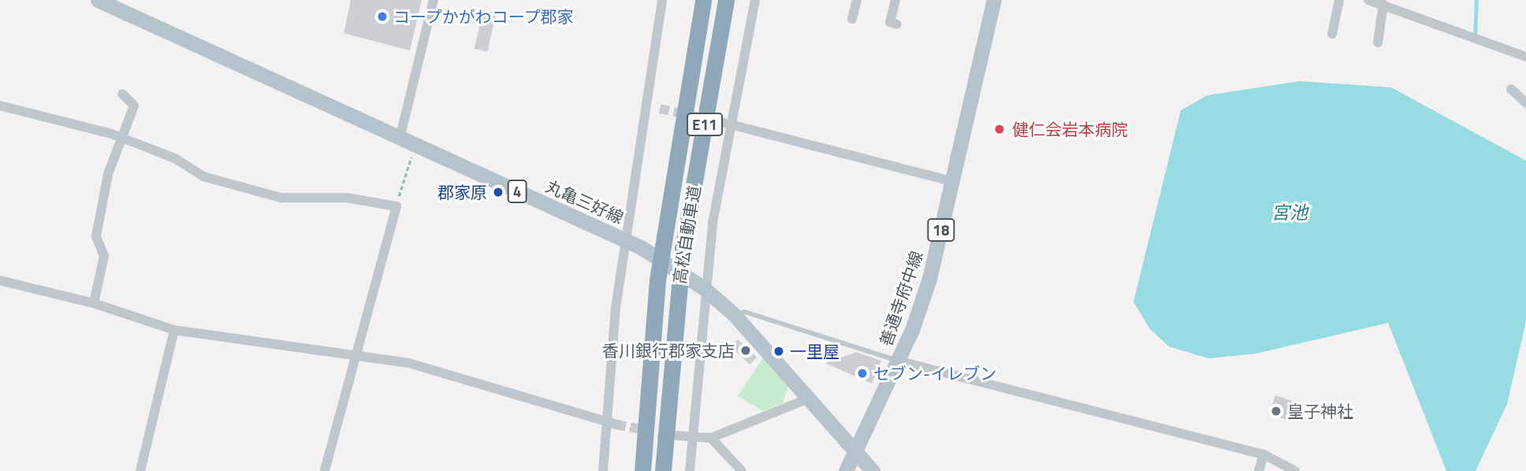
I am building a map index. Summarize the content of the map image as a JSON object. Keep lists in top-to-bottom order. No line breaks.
{"streets":{"highway":["E11","高松自動車道"],"main road":["4","丸亀三好線","18","善通寺府中線"]},"crossings":[["丸亀三好線","善通寺府中線"]],"water":["宮池"],"places":["コープかがわコープ郡家","健仁会岩本病院","郡家原","香川銀行郡家支店","一里屋","セブン-イレブン","皇子神社"]}
